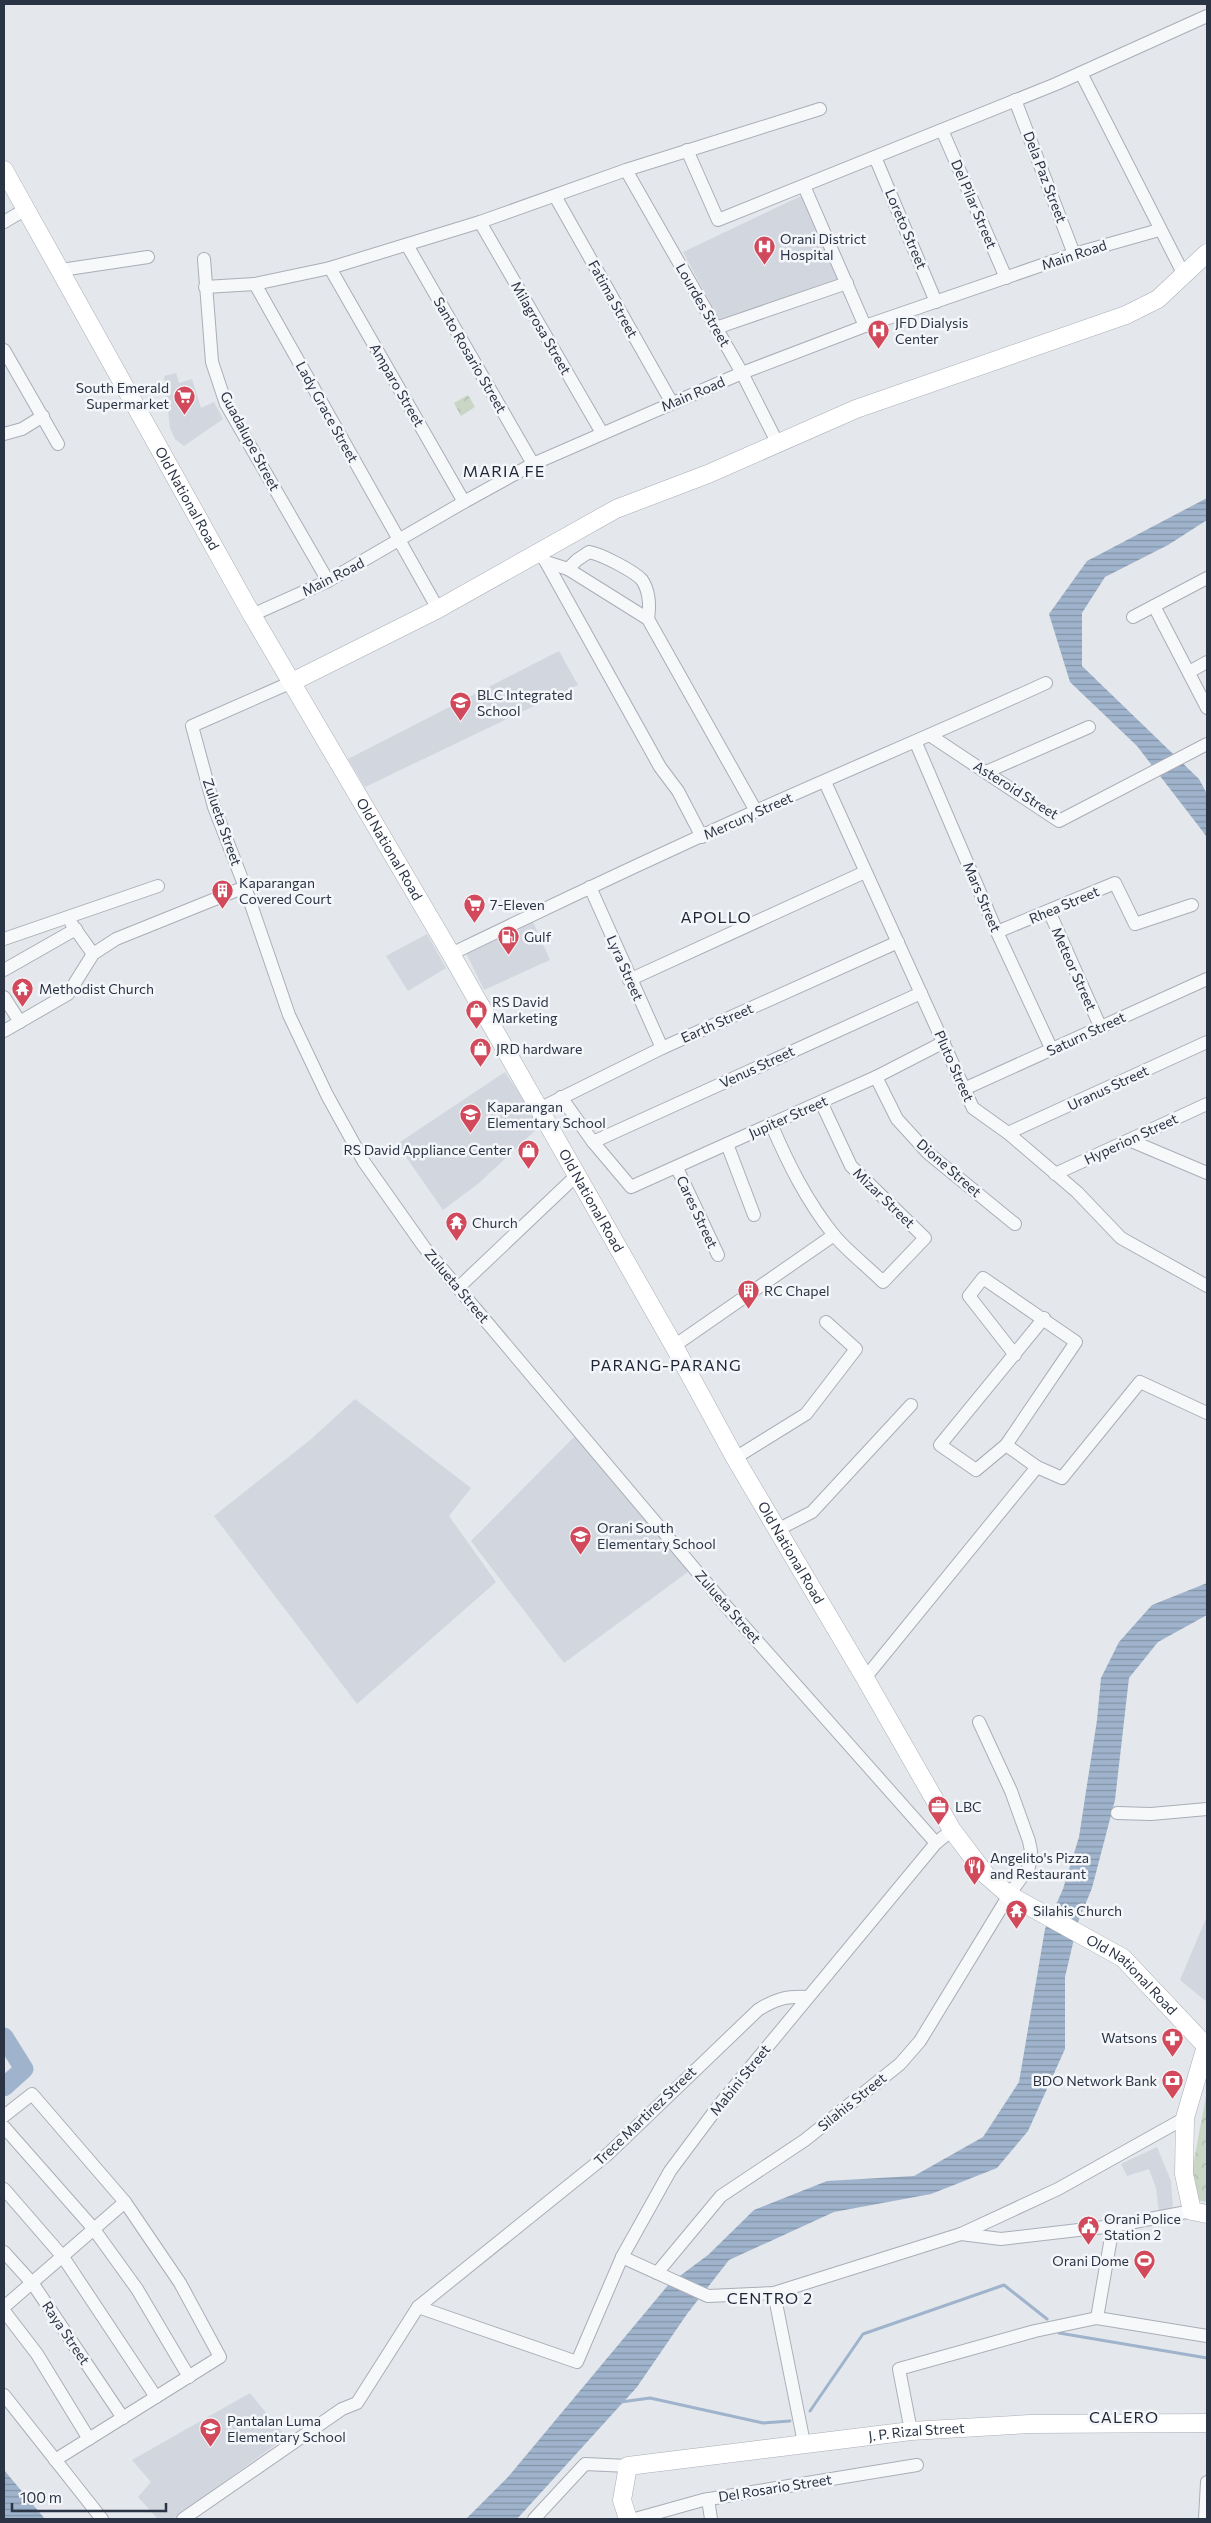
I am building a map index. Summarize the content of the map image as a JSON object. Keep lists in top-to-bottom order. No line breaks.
{"streets":{"main road":["Old National Road","J. P. Rizal Street"],"street":["Dela Paz Street","Del Pilar Street","Loreto Street","Main Road","Fatima Street","Lourdes Street","Milagrosa Street","Santo Rosario Street","Amparo Street","Lady Grace Street","Guadalupe Street","Asteroid Street","Mercury Street","Zulueta Street","Mars Street","Rhea Street","Lyra Street","Meteor Street","Earth Street","Saturn Street","Pluto Street","Venus Street","Uranus Street","Jupiter Street","Hyperion Street","Dione Street","Mizar Street","Cares Street","Mabini Street","Silahis Street","Trece Martirez Street","Raya Street","Del Rosario Street"]},"crossings":[["Dela Paz Street","Main Road"],["Del Pilar Street","Main Road"],["Loreto Street","Main Road"],["Main Road","Fatima Street"],["Main Road","Lourdes Street"],["Main Road","Milagrosa Street"],["Main Road","Santo Rosario Street"],["Main Road","Amparo Street"],["Main Road","Lady Grace Street"],["Main Road","Guadalupe Street"],["Main Road","Old National Road"],["Old National Road","Mercury Street"],["Old National Road","Zulueta Street"],["Old National Road","Earth Street"],["Old National Road","Mabini Street"],["Old National Road","Silahis Street"],["Asteroid Street","Mercury Street"],["Mercury Street","Mars Street"],["Mercury Street","Lyra Street"],["Mercury Street","Pluto Street"],["Zulueta Street","Mabini Street"],["Mars Street","Rhea Street"],["Mars Street","Saturn Street"],["Rhea Street","Meteor Street"],["Lyra Street","Earth Street"],["Meteor Street","Saturn Street"],["Earth Street","Pluto Street"],["Saturn Street","Pluto Street"],["Pluto Street","Venus Street"],["Pluto Street","Uranus Street"],["Pluto Street","Jupiter Street"],["Pluto Street","Hyperion Street"],["Venus Street","Jupiter Street"],["Jupiter Street","Dione Street"],["Jupiter Street","Mizar Street"],["Jupiter Street","Cares Street"],["Mabini Street","Trece Martirez Street"]],"districts":["MARIA FE","APOLLO","PARANG-PARANG","CENTRO 2","CALERO"],"places":{"hospital":["Orani District Hospital","JFD Dialysis Center"],"supermarket":["South Emerald Supermarket","7-Eleven"],"school or university":["BLC Integrated School","Kaparangan Elementary School","Orani South Elementary School","Pantalan Luma Elementary School"],"building":["Kaparangan Covered Court","RC Chapel"],"fuel station":["Gulf"],"temple":["Methodist Church","Church","Silahis Church"],"shop":["RS David Marketing","JRD hardware","RS David Appliance Center"],"office":["LBC"],"restaurant":["Angelito's Pizza and Restaurant"],"pharmacy":["Watsons"],"bank":["BDO Network Bank"],"public building":["Orani Police Station 2"],"sports":["Orani Dome"]},"scale_bar":"100 m"}
